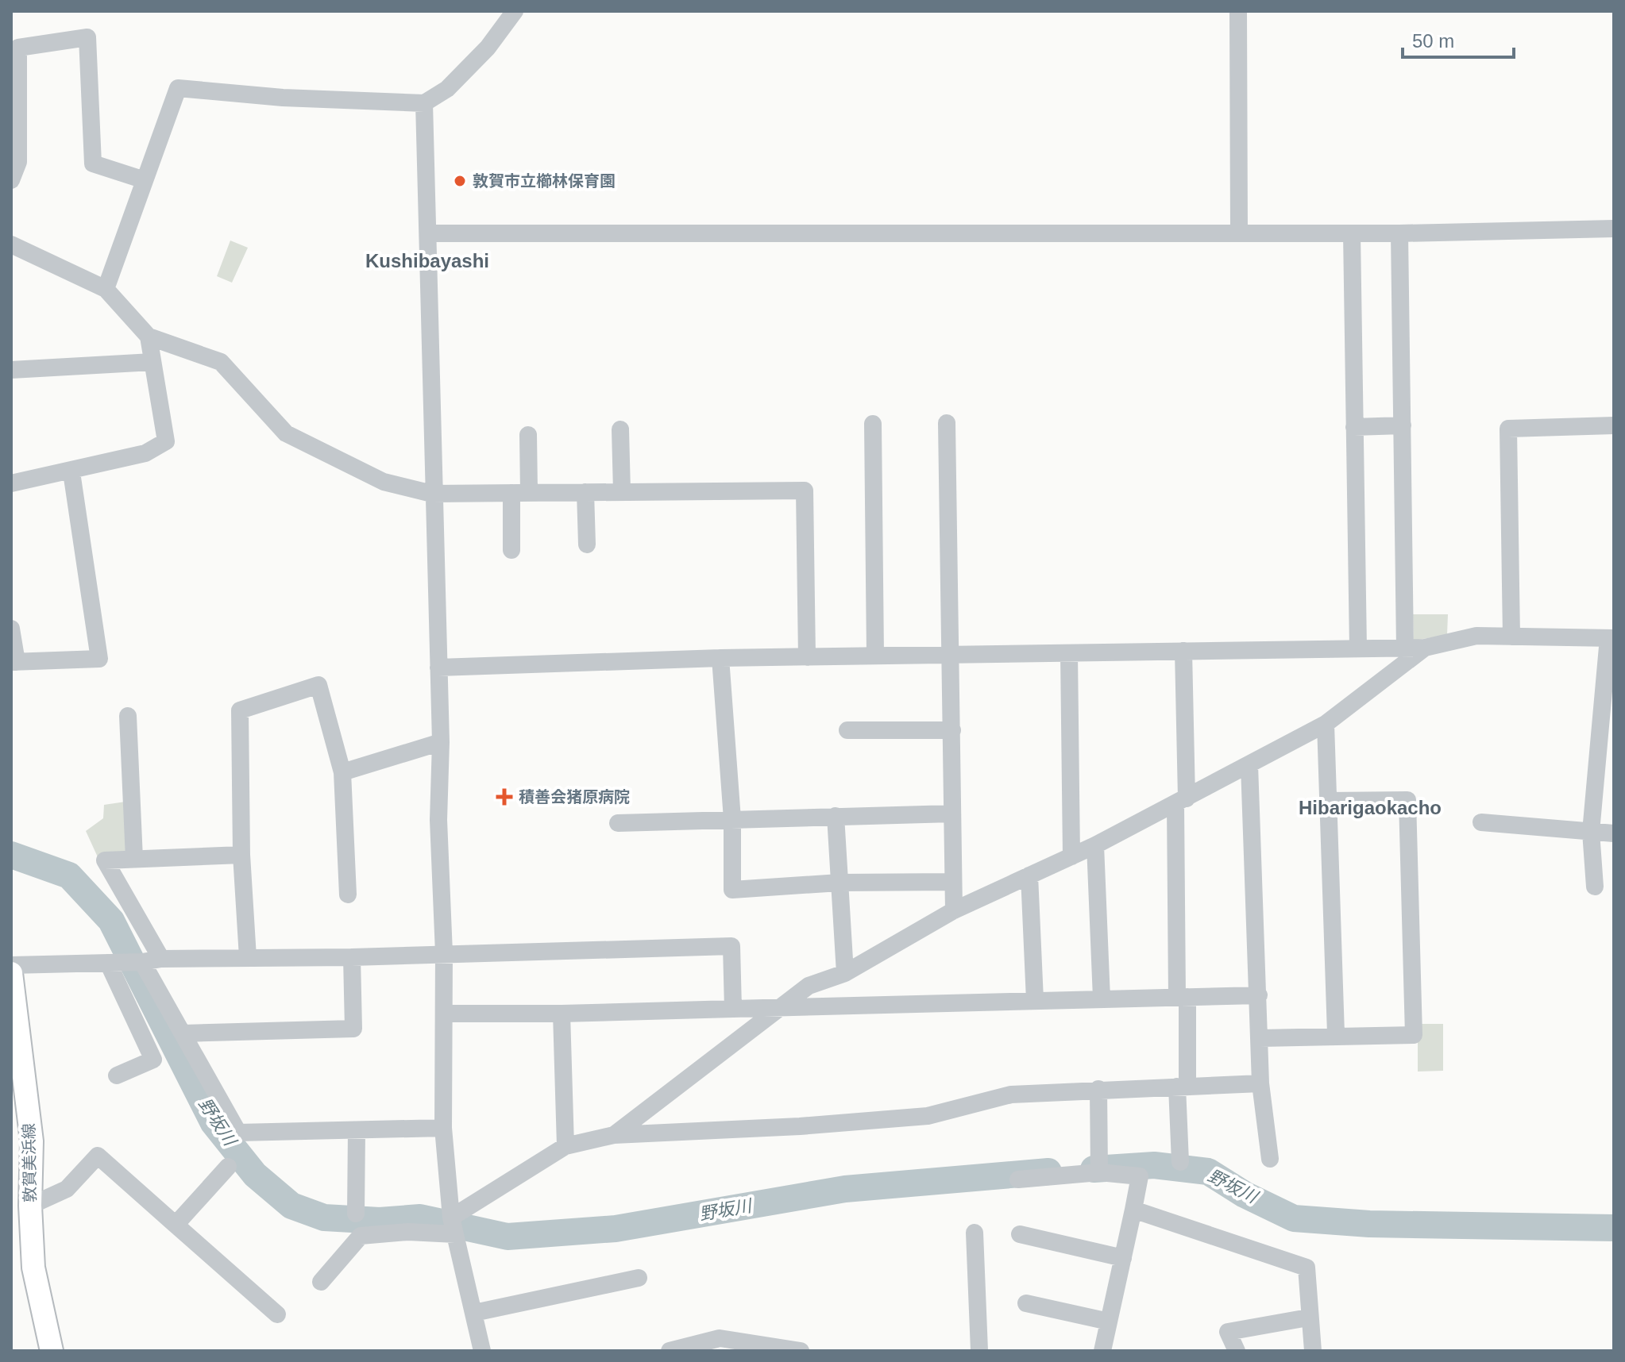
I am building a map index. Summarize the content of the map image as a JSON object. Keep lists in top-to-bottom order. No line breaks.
{"streets":{"main road":["敦賀美浜線"]},"districts":["Kushibayashi","Hibarigaokacho"],"water":["野坂川"],"places":{"other":["敦賀市立櫛林保育園"],"health":["積善会猪原病院"]},"scale_bar":"50 m"}
